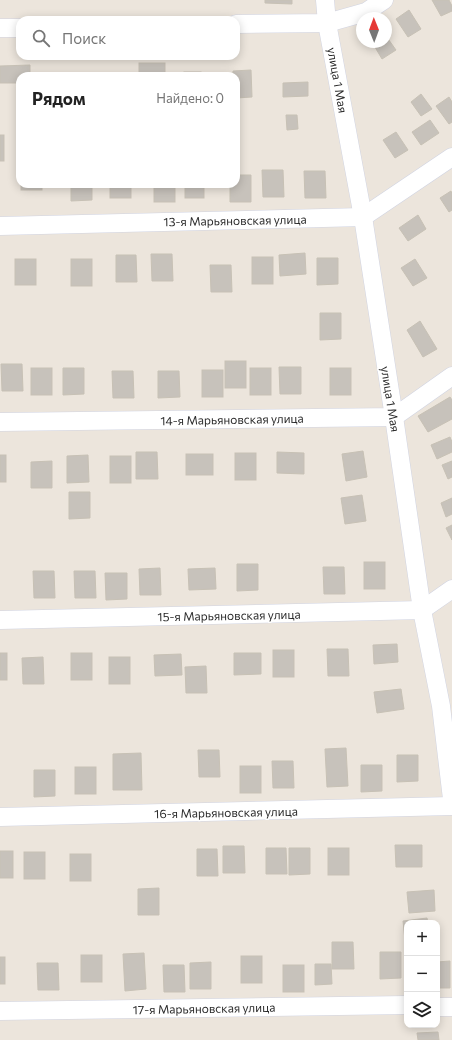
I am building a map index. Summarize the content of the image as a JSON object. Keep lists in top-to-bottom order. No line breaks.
{"streets":{"street":["улица 1 Мая","13-я Марьяновская улица","14-я Марьяновская улица","15-я Марьяновская улица","16-я Марьяновская улица","17-я Марьяновская улица"]},"crossings":[["улица 1 Мая","13-я Марьяновская улица"],["улица 1 Мая","14-я Марьяновская улица"],["улица 1 Мая","15-я Марьяновская улица"]],"north":"top","page":{"search":"Поиск","heading":["Рядом","Найдено: 0"],"map_buttons":["+","−"]}}
